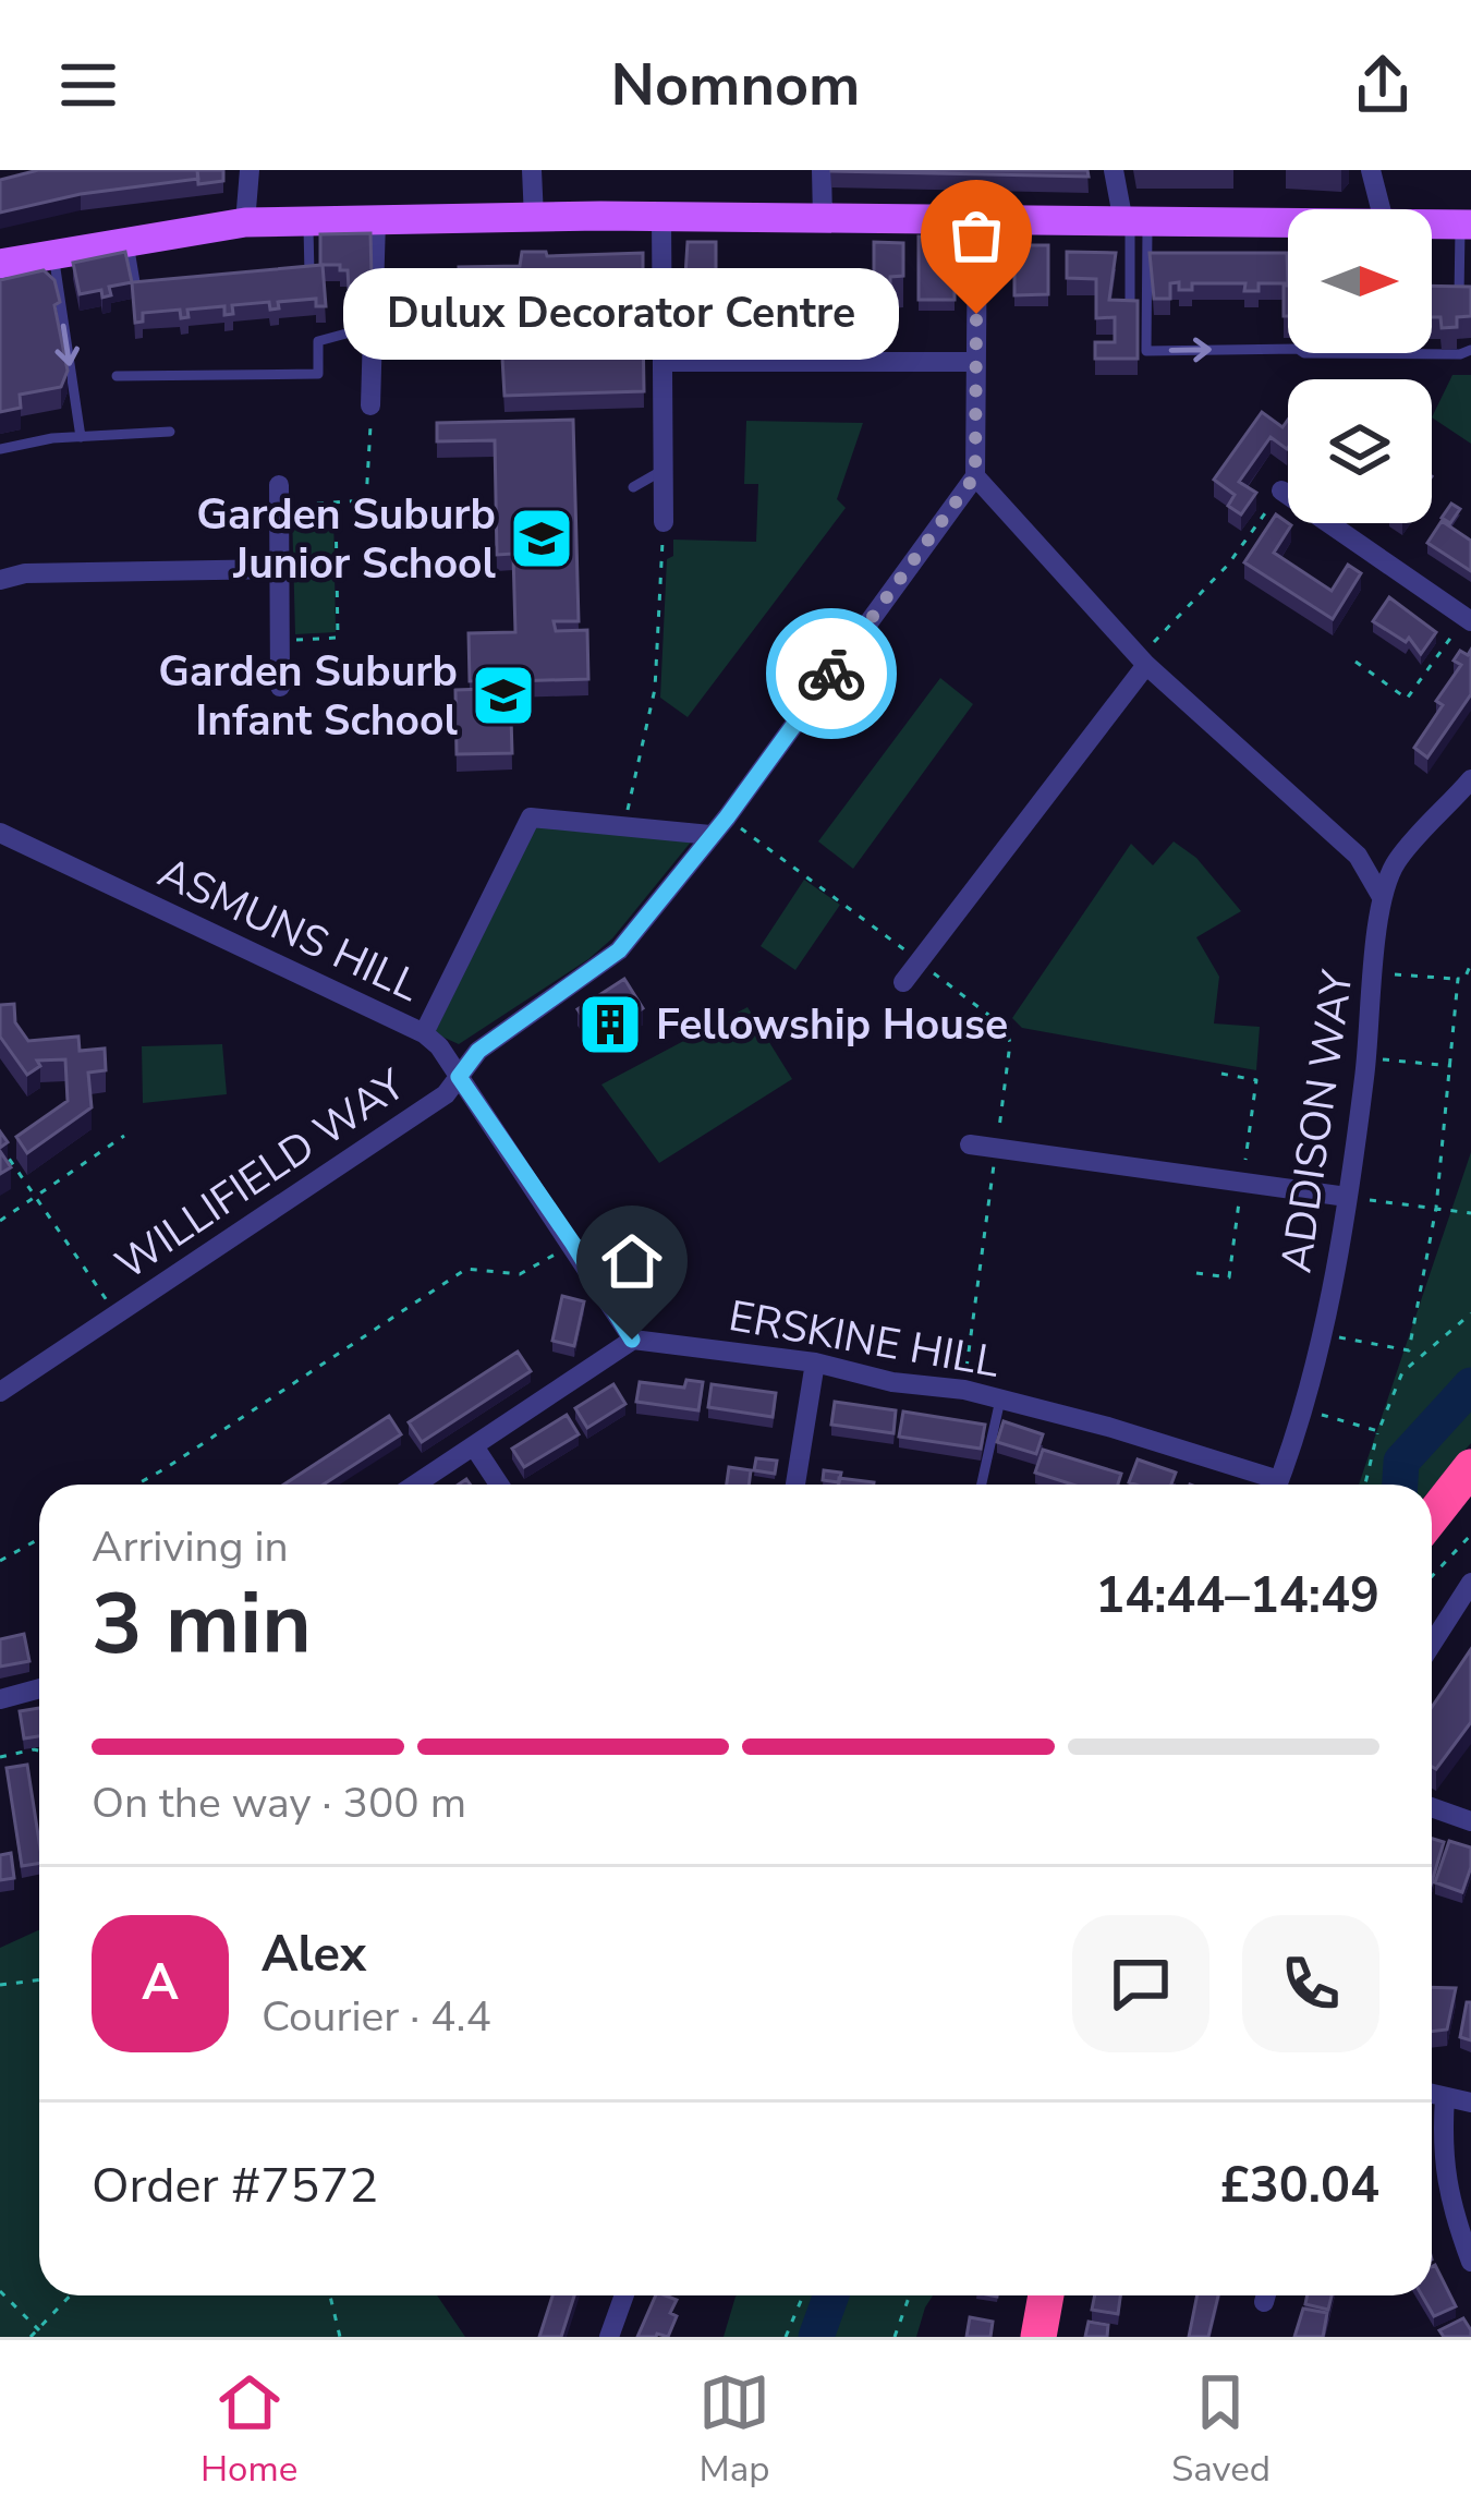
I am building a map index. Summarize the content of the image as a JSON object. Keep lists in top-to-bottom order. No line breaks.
{"streets":{"street":["ASMUNS HILL","ADDISON WAY","WILLIFIELD WAY","ERSKINE HILL"]},"crossings":[["ASMUNS HILL","WILLIFIELD WAY"],["ASMUNS HILL","ERSKINE HILL"]],"places":{"other":["Dulux Decorator Centre"],"school or university":["Garden Suburb Junior School","Garden Suburb Infant School"],"building":["Fellowship House"]},"north":"right","page":{"header":"Nomnom","bubble":"Dulux Decorator Centre","heading":["3 min","Arriving in","14:44–14:49"],"panel":["Alex","Courier · 4.4","Order #7572","£30.04"],"bar":"On the way · 300 m","round":"A","tabs":["Home","Map","Saved"]}}
